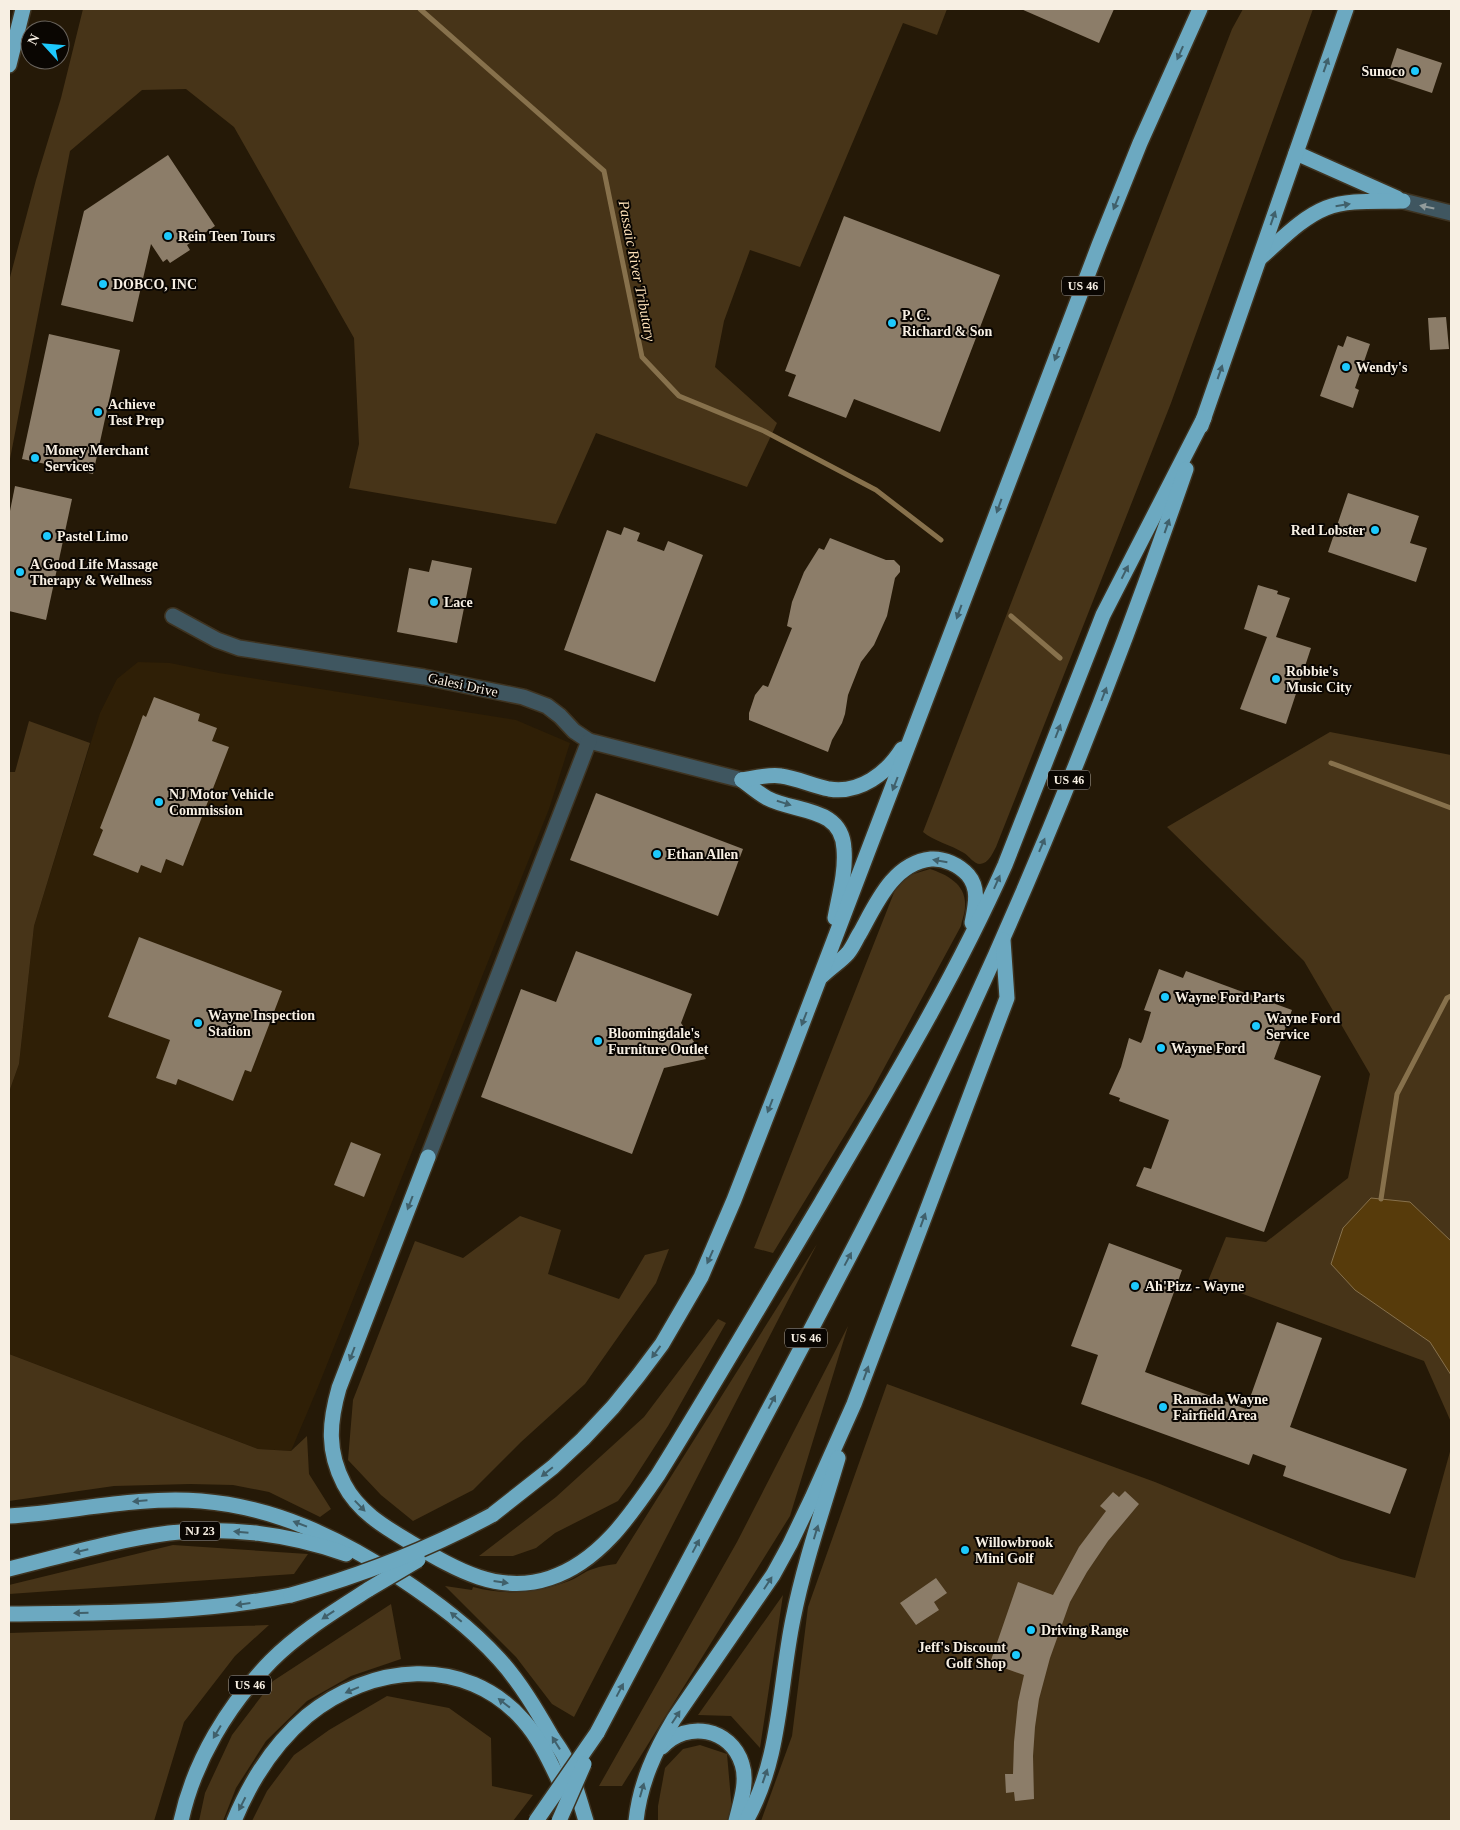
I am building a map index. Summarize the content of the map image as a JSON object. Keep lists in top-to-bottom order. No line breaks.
{"streets":{"highway":["US 46","NJ 23"],"street":["Galesi Drive"]},"water":["Passaic River Tributary"],"places":["Sunoco","Rein Teen Tours","DOBCO, INC","P. C. Richard & Son","Wendy's","Achieve Test Prep","Money Merchant Services","Red Lobster","Pastel Limo","A Good Life Massage Therapy & Wellness","Lace","Robbie's Music City","NJ Motor Vehicle Commission","Ethan Allen","Wayne Ford Parts","Wayne Inspection Station","Wayne Ford Service","Bloomingdale's Furniture Outlet","Wayne Ford","Ah'Pizz - Wayne","Ramada Wayne Fairfield Area","Willowbrook Mini Golf","Driving Range","Jeff's Discount Golf Shop"],"north":"top left"}
